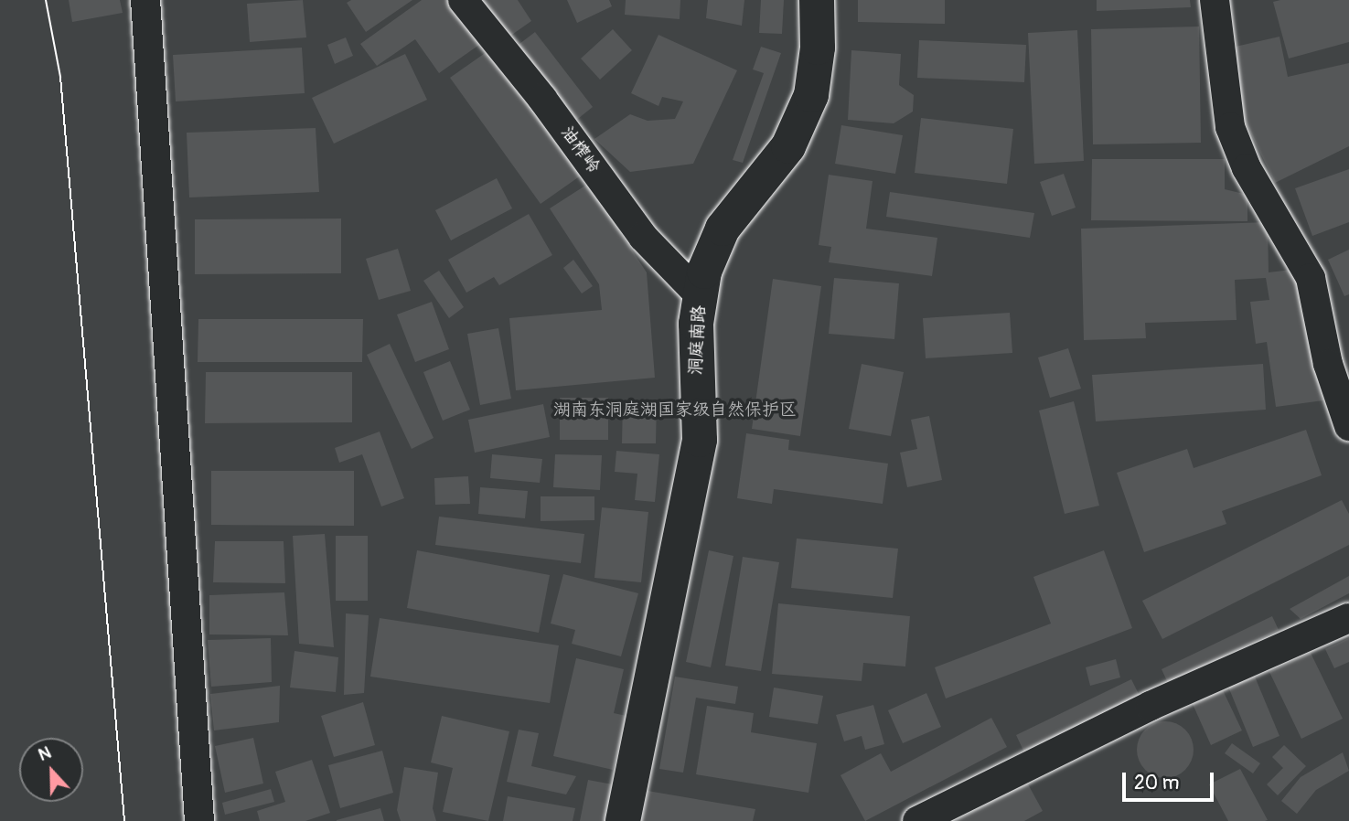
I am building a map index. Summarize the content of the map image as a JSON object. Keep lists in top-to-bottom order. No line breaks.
{"streets":{"main road":["洞庭南路"],"street":["油榨岭"]},"crossings":[["油榨岭","洞庭南路"]],"parks":["湖南东洞庭湖国家级自然保护区"],"scale_bar":"20 m","north":"top"}
